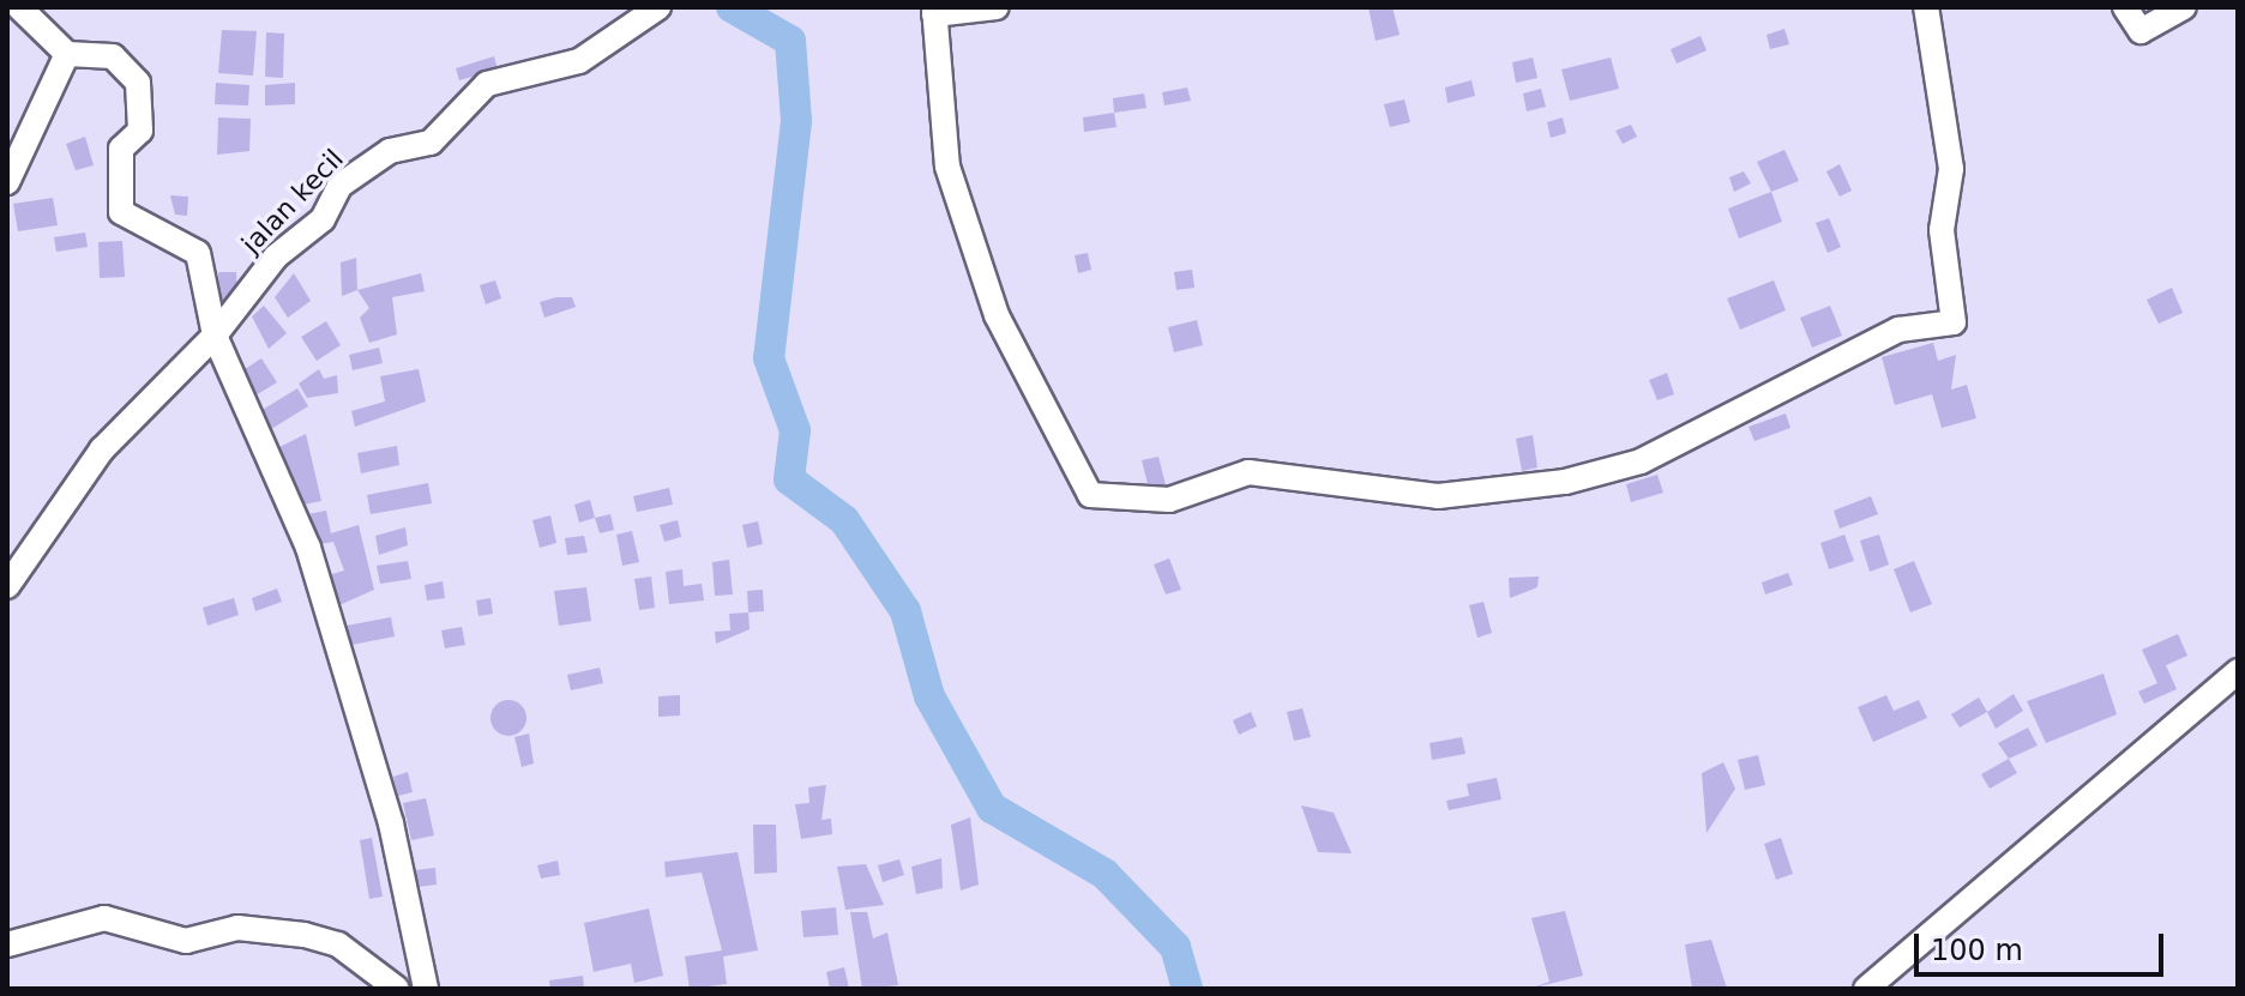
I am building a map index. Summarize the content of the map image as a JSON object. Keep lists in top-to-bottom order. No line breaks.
{"streets":{"street":["jalan kecil"]},"scale_bar":"100 m"}
